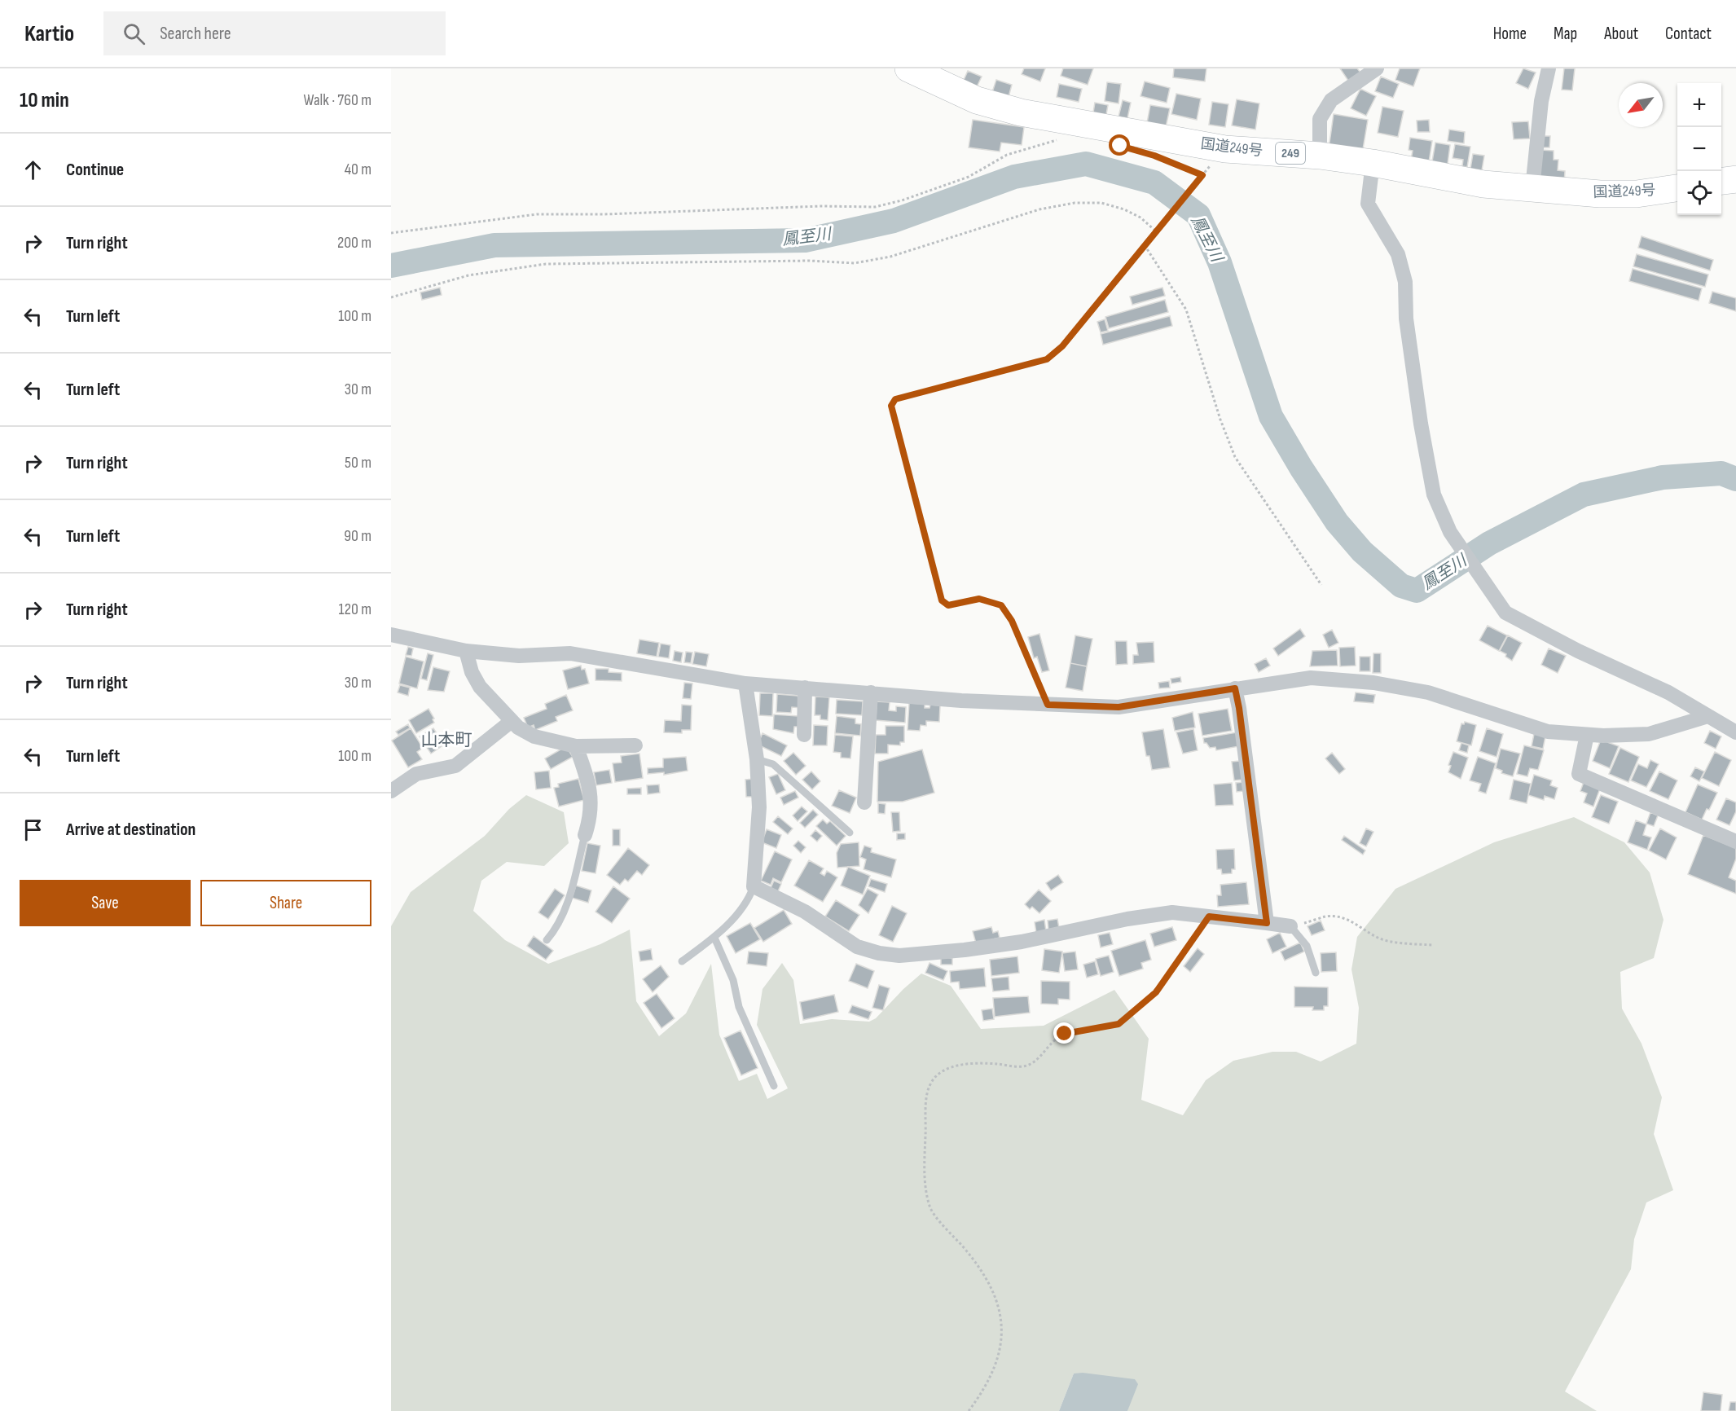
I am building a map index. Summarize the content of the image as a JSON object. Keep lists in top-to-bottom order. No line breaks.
{"streets":{"highway":["国道249号","249"]},"districts":["山本町"],"water":["鳳至川"],"north":"bottom left","page":{"header":"Kartio","search":"Search here","nav":["Home","Map","About","Contact"],"heading":["10 min","Walk · 760 m"],"map_buttons":["+","−"],"list":[["Continue","40 m"],["Turn right","200 m"],["Turn left","100 m"],["Turn left","30 m"],["Turn right","50 m"],["Turn left","90 m"],["Turn right","120 m"],["Turn right","30 m"],["Turn left","100 m"],"Arrive at destination"],"buttons":["Save","Share"]}}
